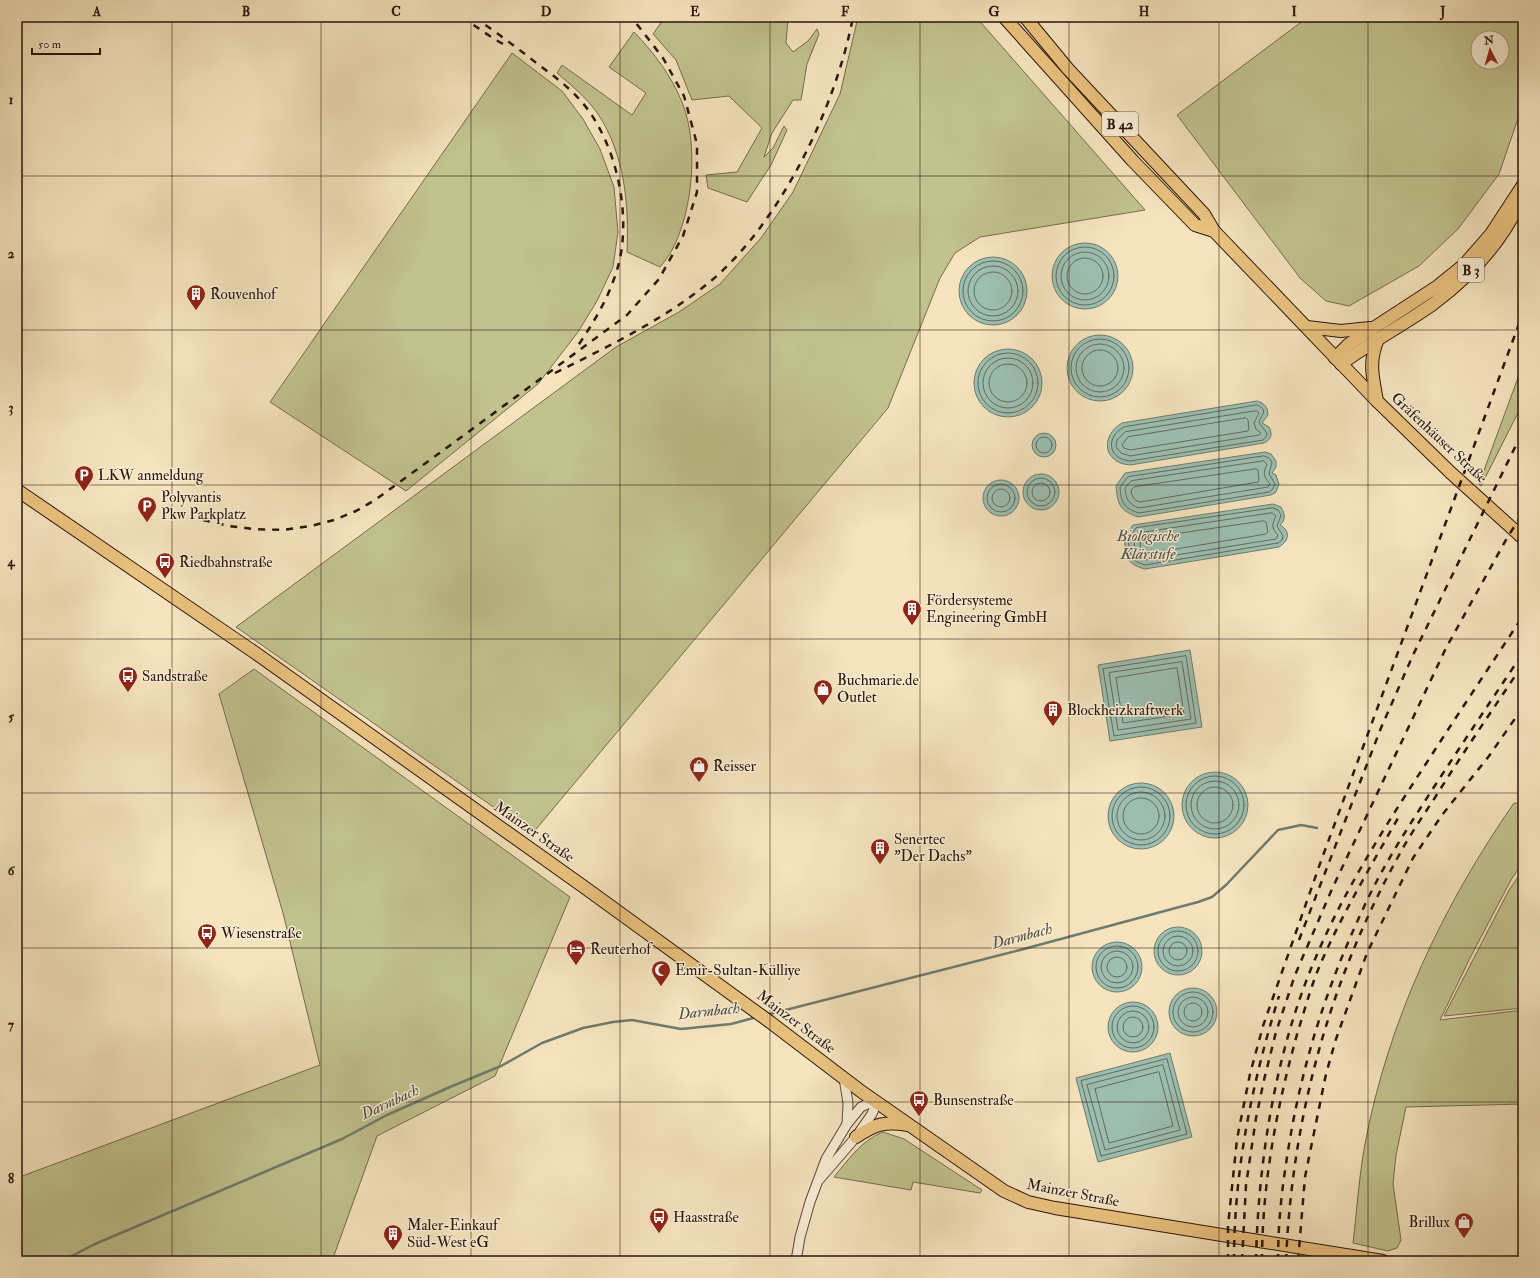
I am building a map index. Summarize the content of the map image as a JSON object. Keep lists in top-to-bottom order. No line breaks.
{"streets":{"main road":["B 42","B 3","Gräfenhäuser Straße","Mainzer Straße"]},"crossings":[["B 42","B 3"],["B 42","Gräfenhäuser Straße"],["B 3","Gräfenhäuser Straße"]],"water":["Biologische Klärstufe","Darmbach"],"places":{"building":["Rouvenhof","Fördersysteme Engineering GmbH","Blockheizkraftwerk","Senertec \"Der Dachs\"","Maler-Einkauf Süd-West eG"],"parking":["LKW anmeldung","Polyvantis Pkw Parkplatz"],"bus stop":["Riedbahnstraße","Sandstraße","Wiesenstraße","Bunsenstraße","Haasstraße"],"shop":["Buchmarie.de Outlet","Reisser","Brillux"],"hotel":["Reuterhof"],"mosque":["Emir-Sultan-Külliye"]},"scale_bar":"50 m","north":"top","grid":{"columns":["A","B","C","D","E","F","G","H","I","J"],"rows":["1","2","3","4","5","6","7","8"]}}
